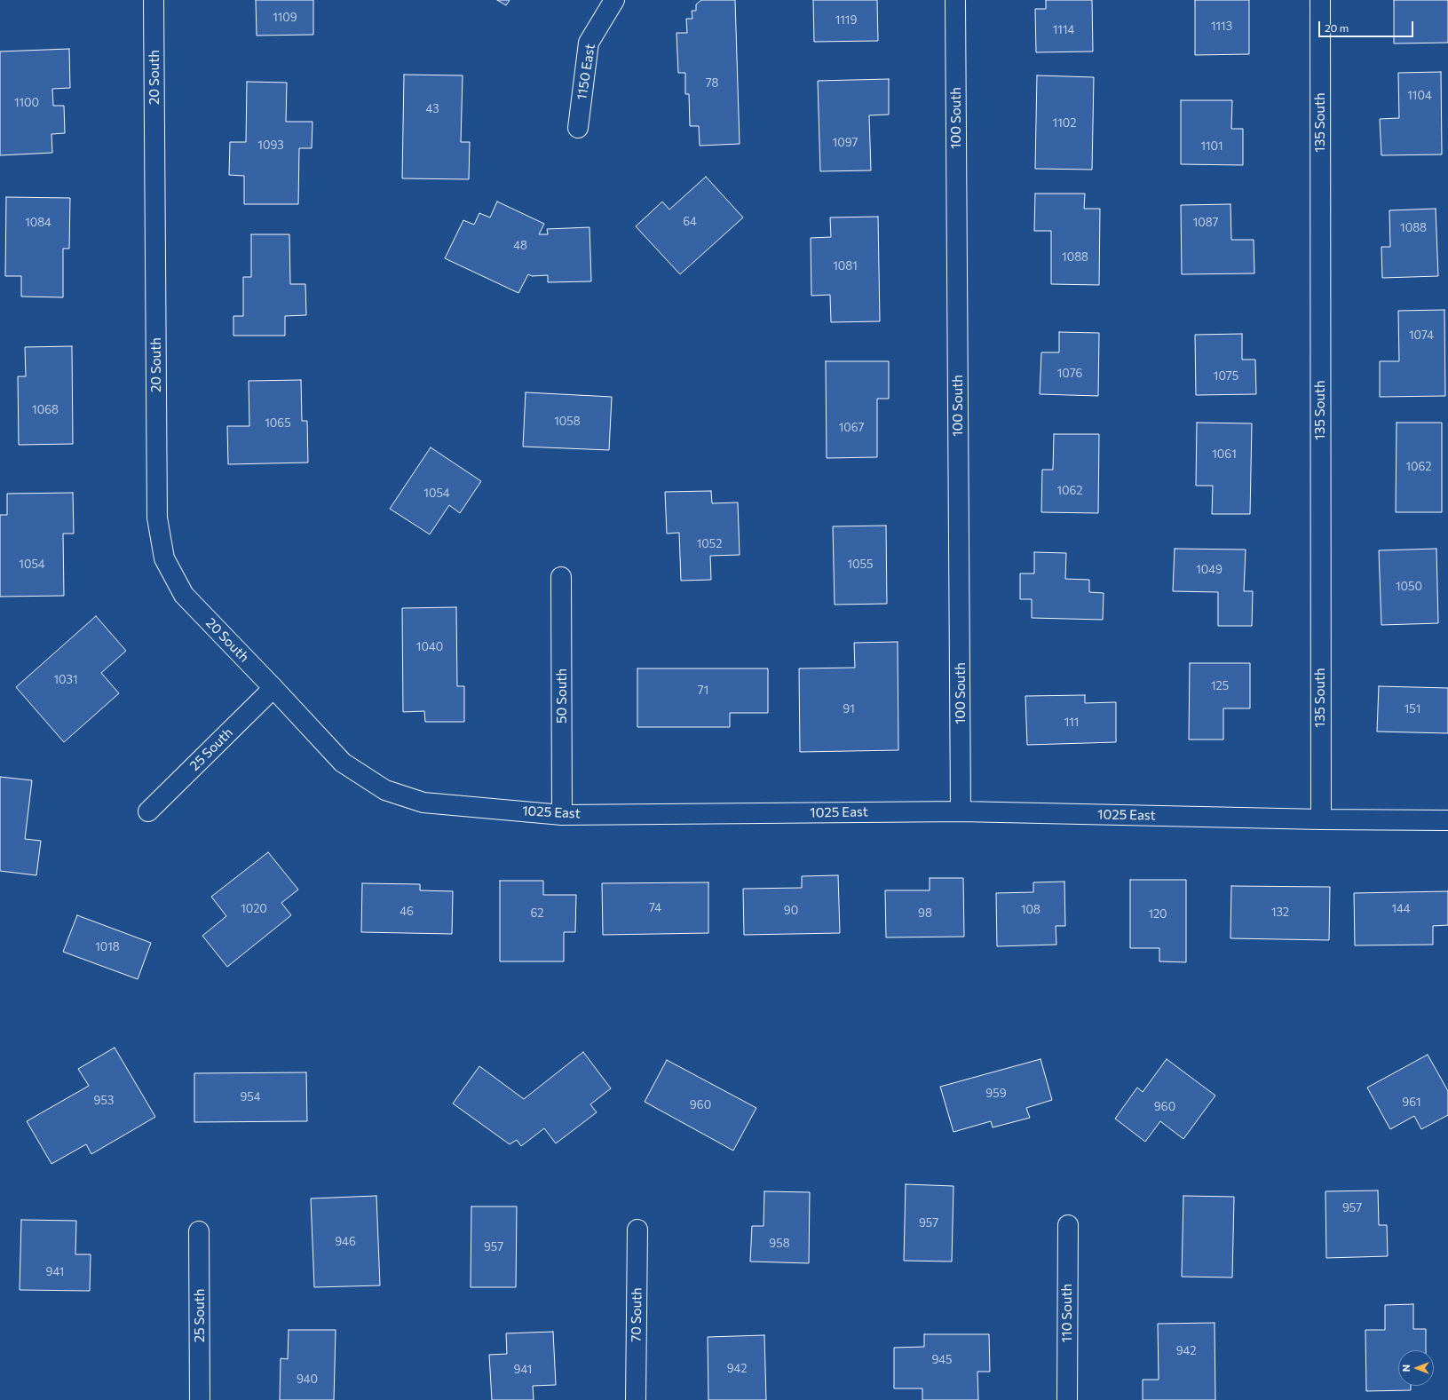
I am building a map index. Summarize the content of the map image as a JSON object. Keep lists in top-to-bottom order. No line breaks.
{"streets":{"street":["1150 East","20 South","100 South","135 South","50 South","25 South","1025 East","110 South","70 South"]},"crossings":[["20 South","25 South"],["20 South","1025 East"],["100 South","1025 East"],["135 South","1025 East"],["50 South","1025 East"],["25 South","1025 East"]],"house_numbers":["1109","1119","1113","1114","78","1104","1100","43","1102","1097","1093","1101","64","1084","1087","1088","48","1088","1081","1074","1076","1075","1068","1058","1065","1067","1061","1062","1062","1054","1052","1054","1055","1049","1050","1040","1031","125","71","91","151","111","74","1020","144","108","90","46","132","62","98","120","1018","959","954","953","961","960","960","957","957","946","958","957","941","942","945","942","941","940"],"scale_bar":"20 m","north":"left"}
